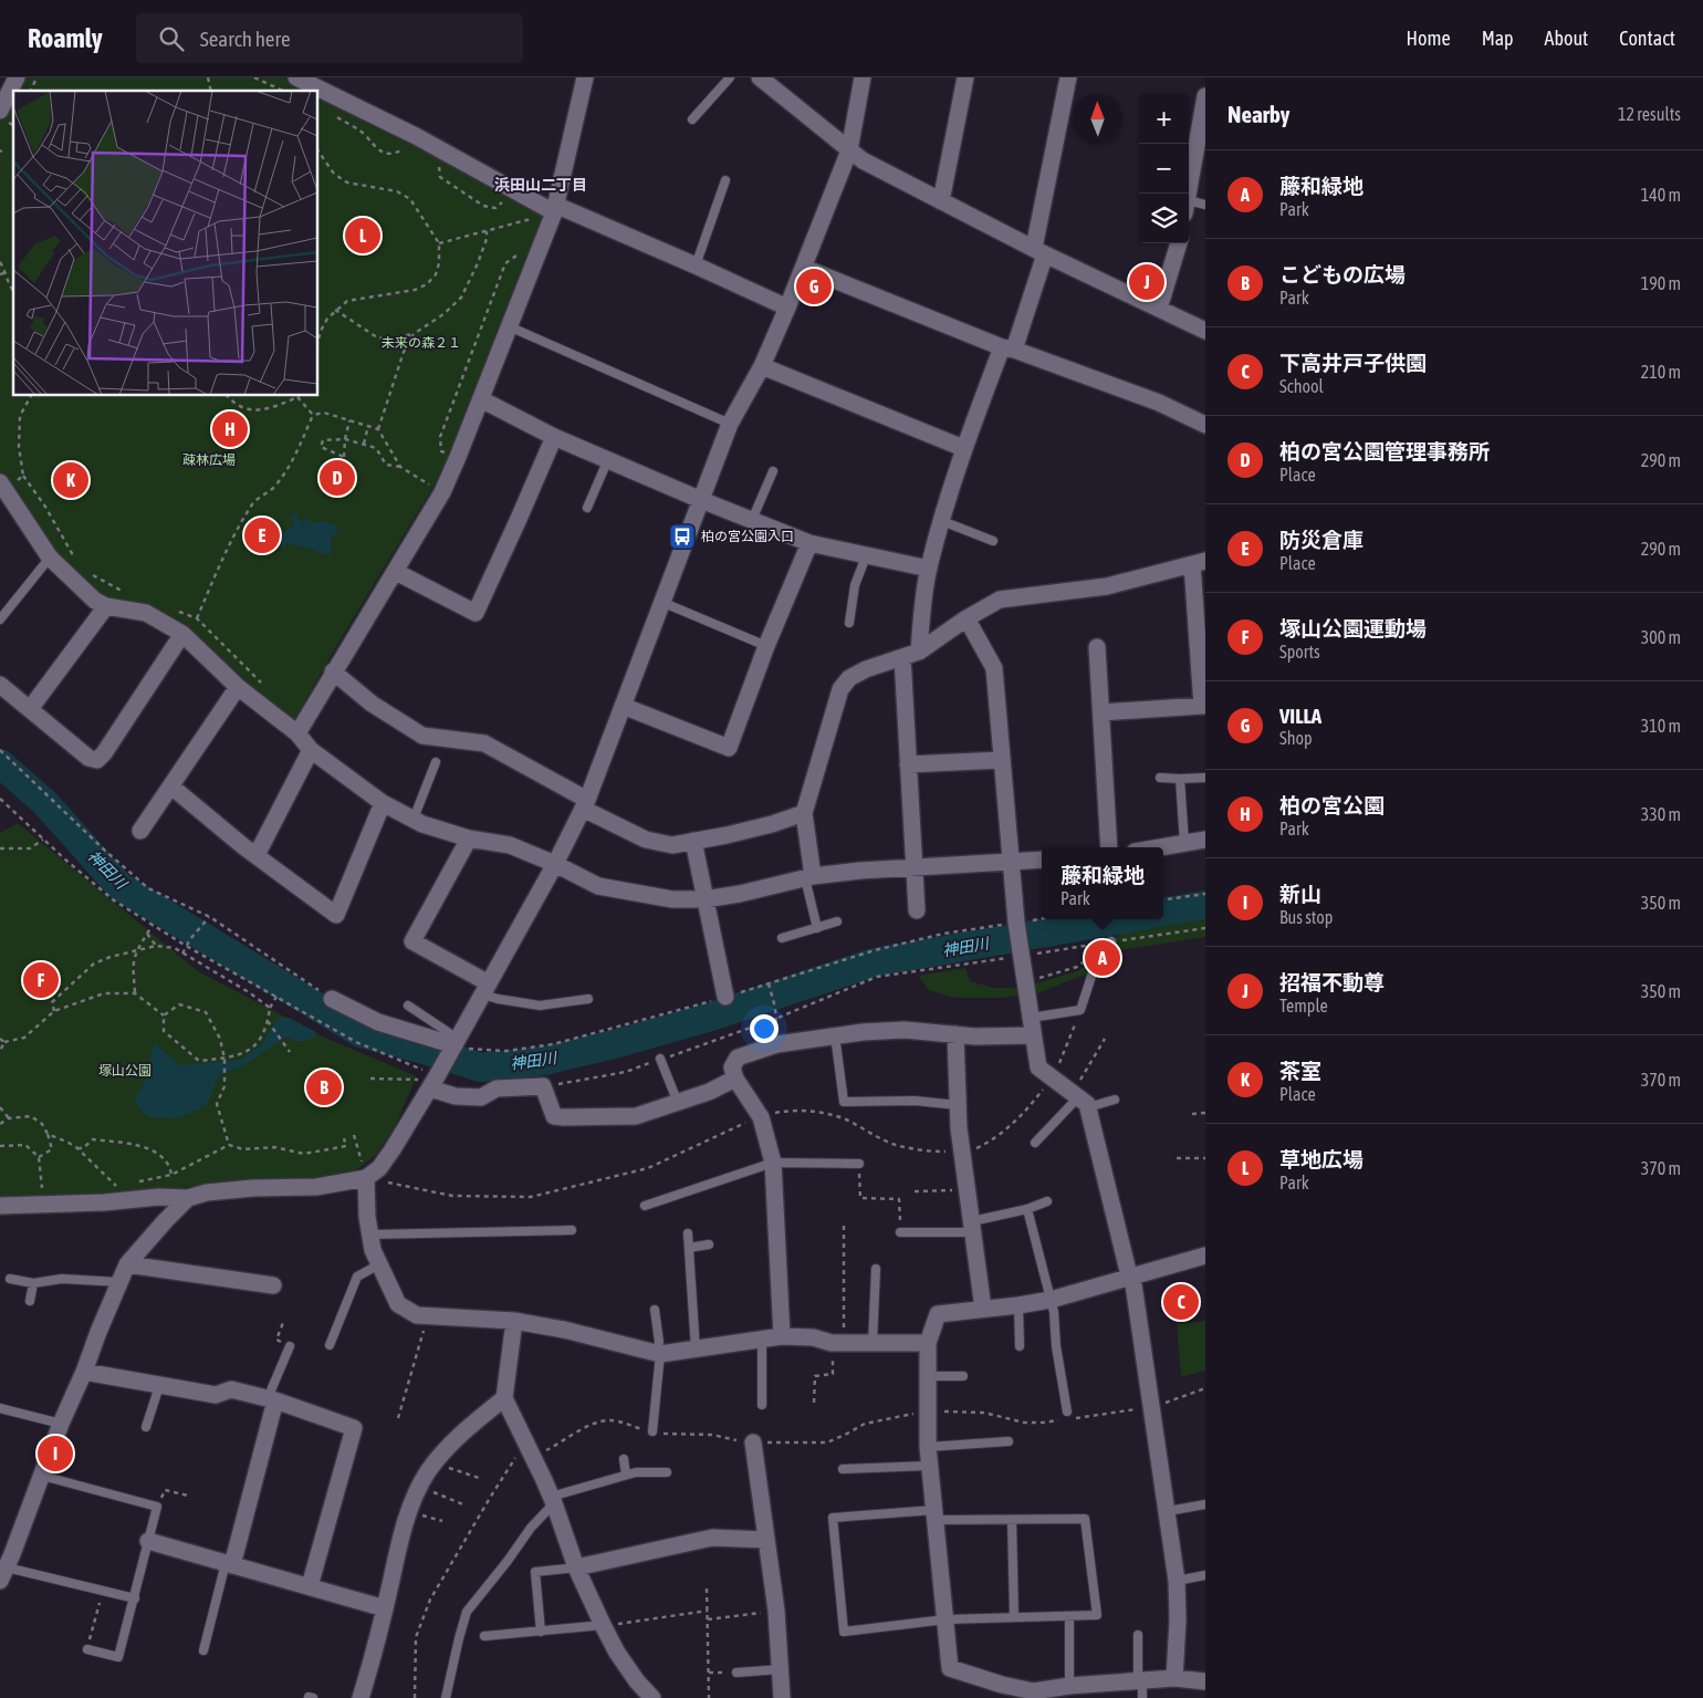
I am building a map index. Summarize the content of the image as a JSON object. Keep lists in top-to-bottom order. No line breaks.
{"districts":["浜田山二丁目"],"water":["神田川"],"parks":["未来の森２１","疎林広場","塚山公園"],"places":{"bus stop":["柏の宮公園入口"]},"north":"top","page":{"header":"Roamly","search":"Search here","nav":["Home","Map","About","Contact"],"heading":["Nearby","12 results"],"map_buttons":["+","−"],"list":[{"mark":"A","name":"藤和緑地","note":"Park","value":"140 m"},{"mark":"B","name":"こどもの広場","note":"Park","value":"190 m"},{"mark":"C","name":"下高井戸子供園","note":"School","value":"210 m"},{"mark":"D","name":"柏の宮公園管理事務所","note":"Place","value":"290 m"},{"mark":"E","name":"防災倉庫","note":"Place","value":"290 m"},{"mark":"F","name":"塚山公園運動場","note":"Sports","value":"300 m"},{"mark":"G","name":"VILLA","note":"Shop","value":"310 m"},{"mark":"H","name":"柏の宮公園","note":"Park","value":"330 m"},{"mark":"I","name":"新山","note":"Bus stop","value":"350 m"},{"mark":"J","name":"招福不動尊","note":"Temple","value":"350 m"},{"mark":"K","name":"茶室","note":"Place","value":"370 m"},{"mark":"L","name":"草地広場","note":"Park","value":"370 m"}],"pins":["L","J","G","H","D","K","E","A","F","B","C","I"],"popup":["藤和緑地","Park"]}}
